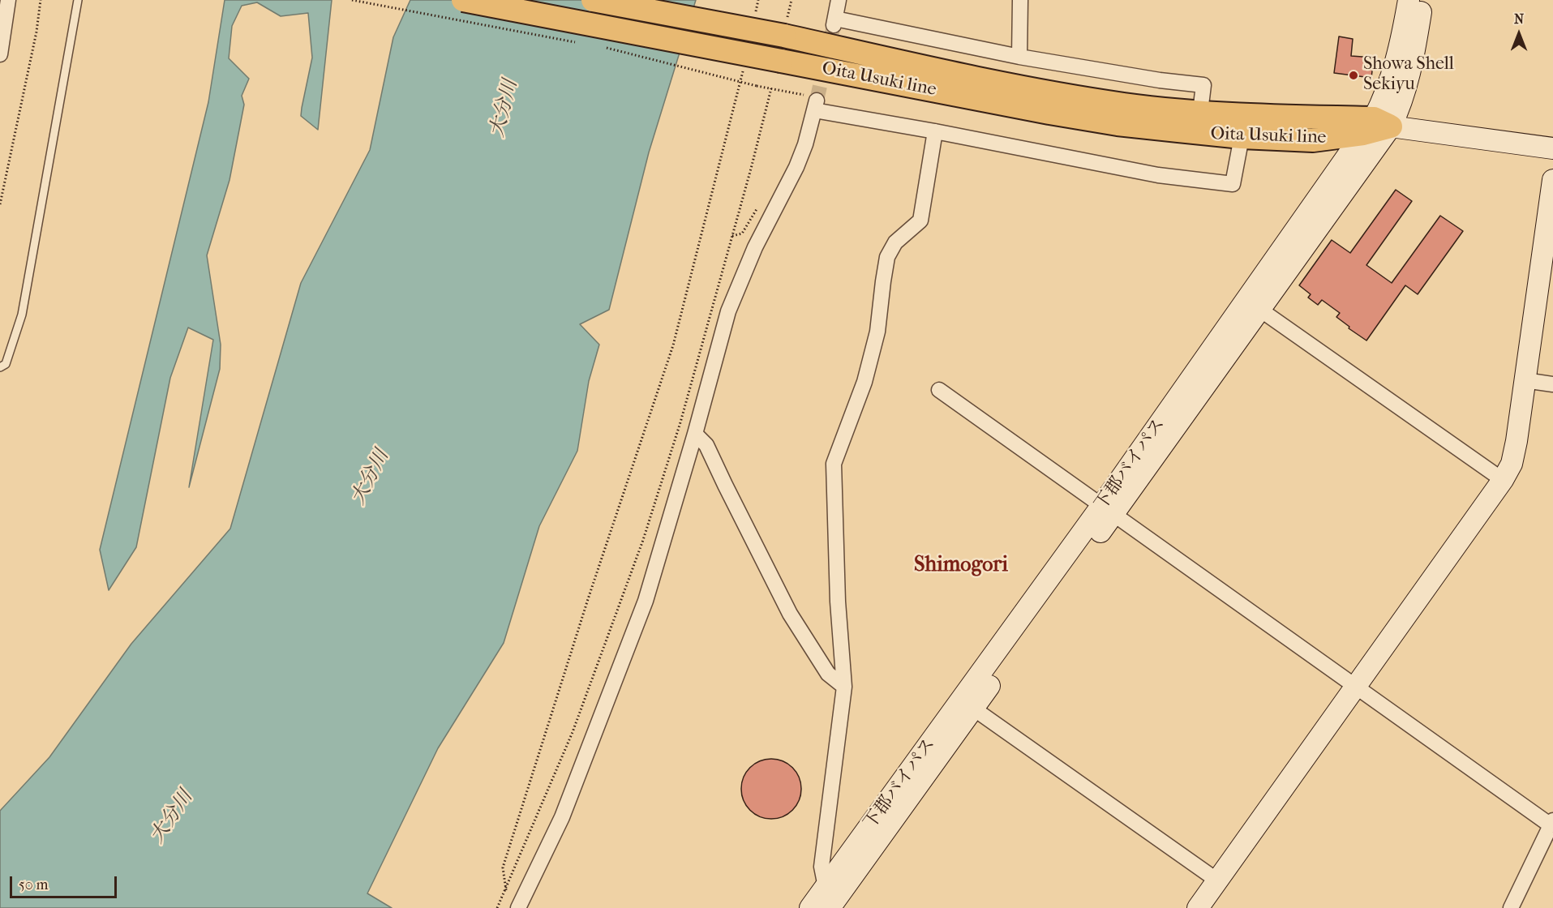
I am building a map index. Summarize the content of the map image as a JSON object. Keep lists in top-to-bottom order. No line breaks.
{"streets":{"main road":["Oita Usuki line"],"street":["下郡バイパス"]},"crossings":[["Oita Usuki line","下郡バイパス"]],"districts":["Shimogori"],"water":["大分川"],"places":["Showa Shell Sekiyu"],"scale_bar":"50 m","north":"top"}
